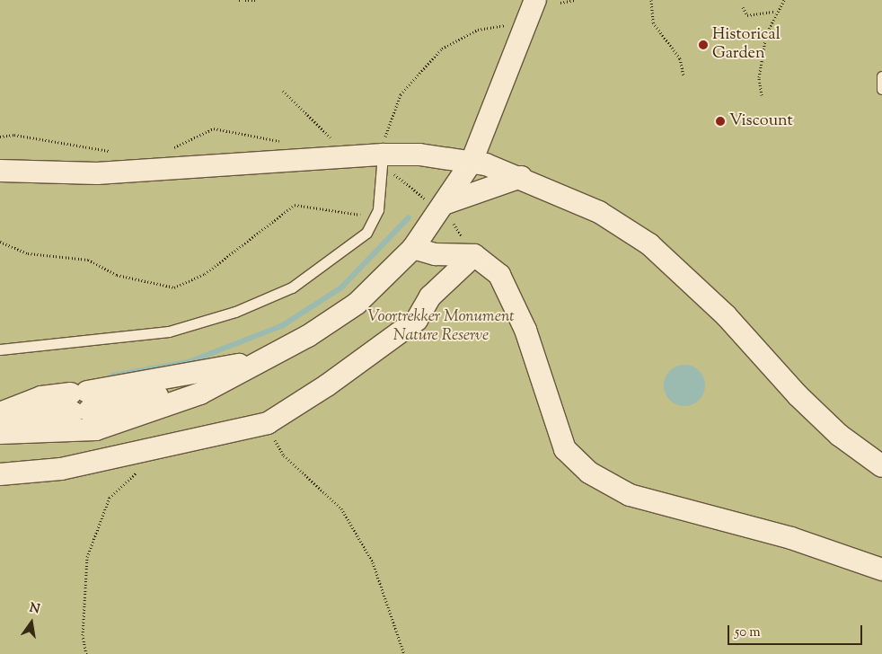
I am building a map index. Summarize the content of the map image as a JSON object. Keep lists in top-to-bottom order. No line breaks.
{"parks":["Voortrekker Monument Nature Reserve"],"places":["Historical Garden","Viscount"],"scale_bar":"50 m","north":"top"}
